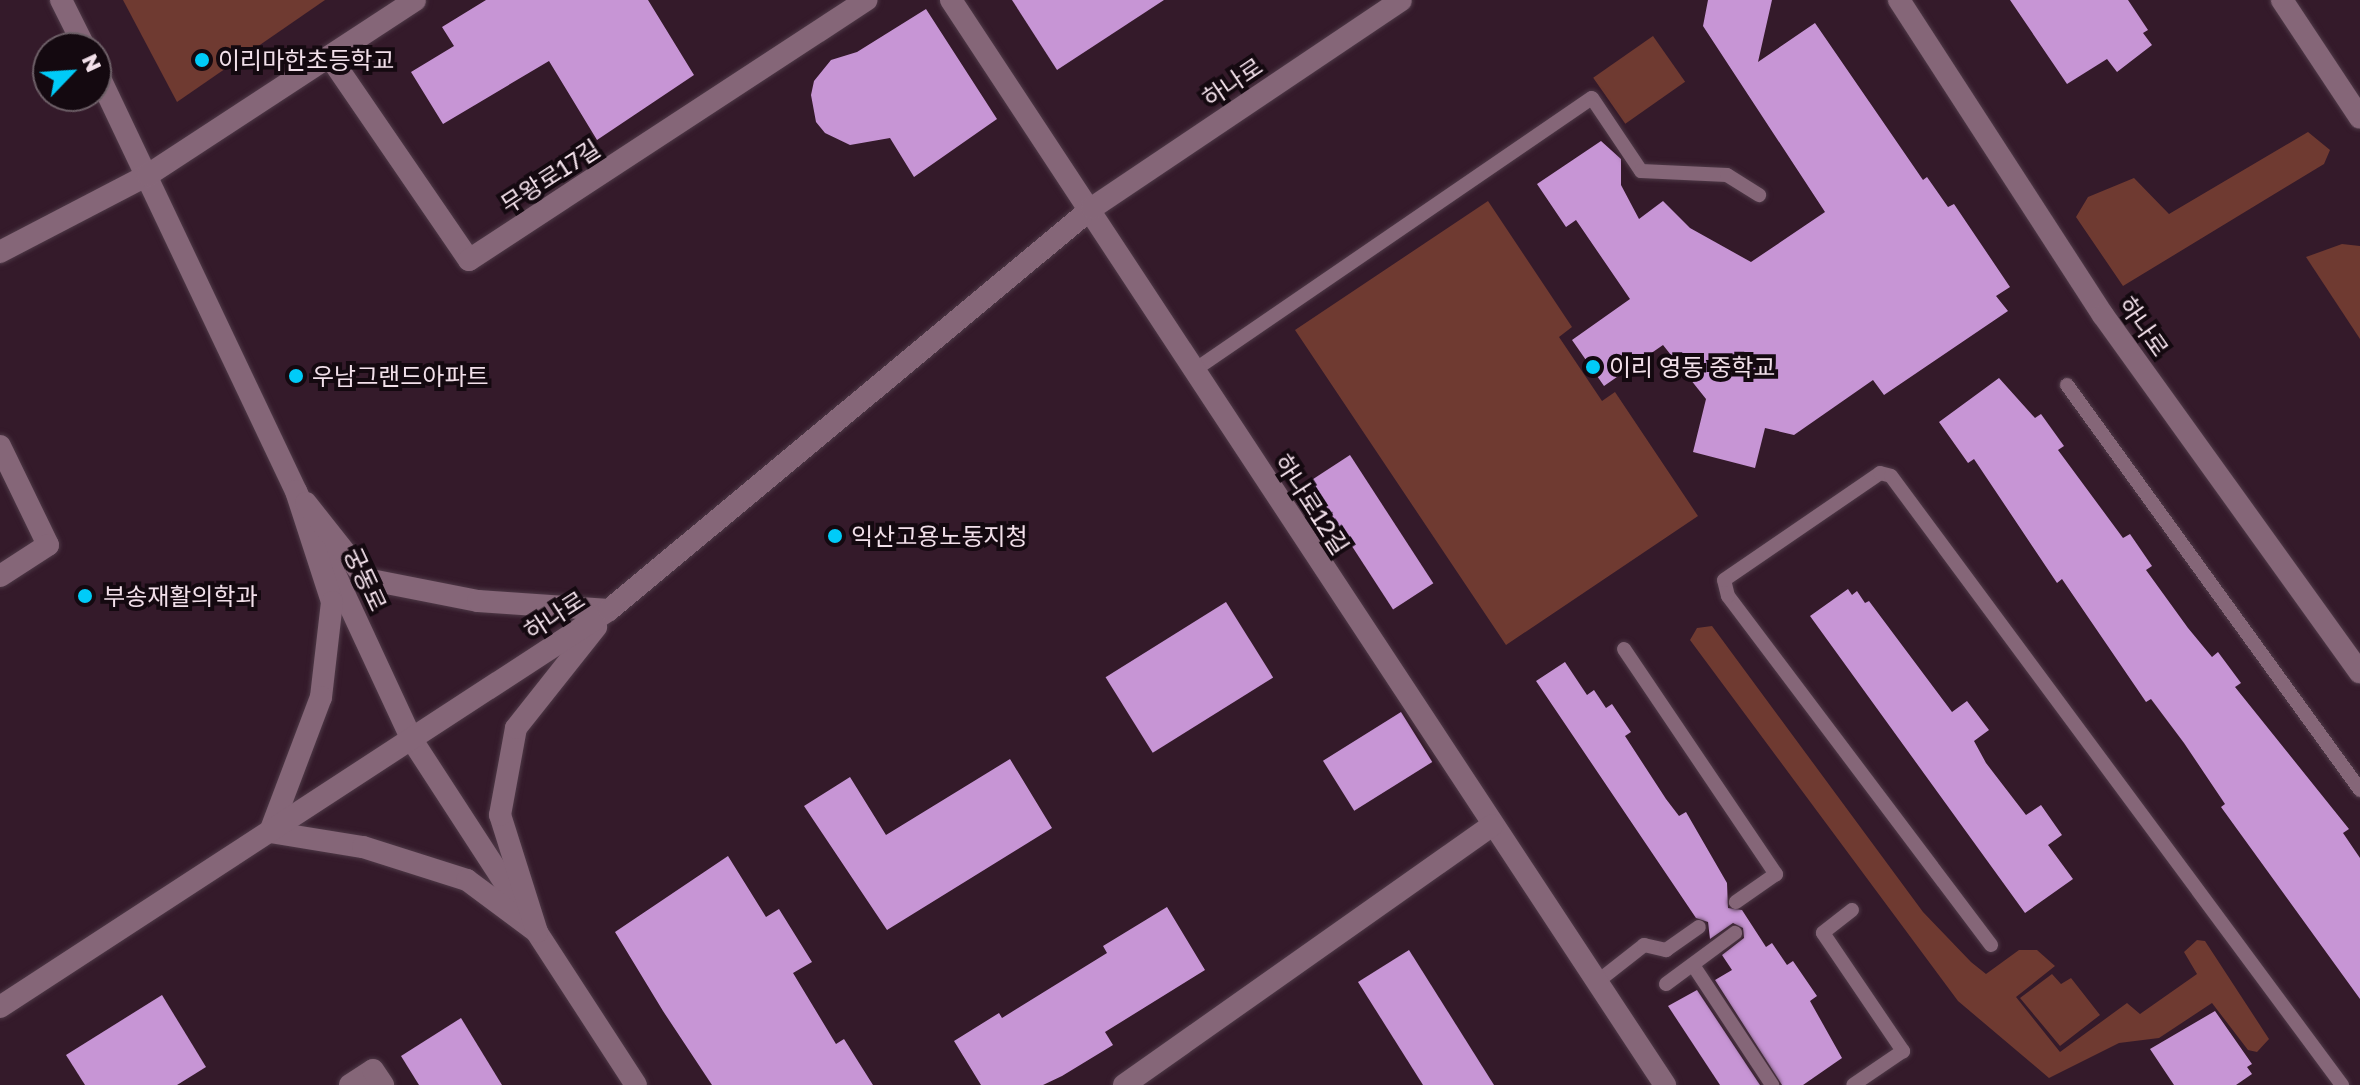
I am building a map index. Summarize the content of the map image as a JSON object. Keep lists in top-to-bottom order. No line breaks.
{"streets":{"street":["하나로","무왕로17길","하나로12길","궁동로"]},"crossings":[["하나로","하나로12길"],["하나로","궁동로"]],"places":["이리마한초등학교","이리 영동 중학교","우남그랜드아파트","익산고용노동지청","부송재활의학과"],"north":"top right"}
